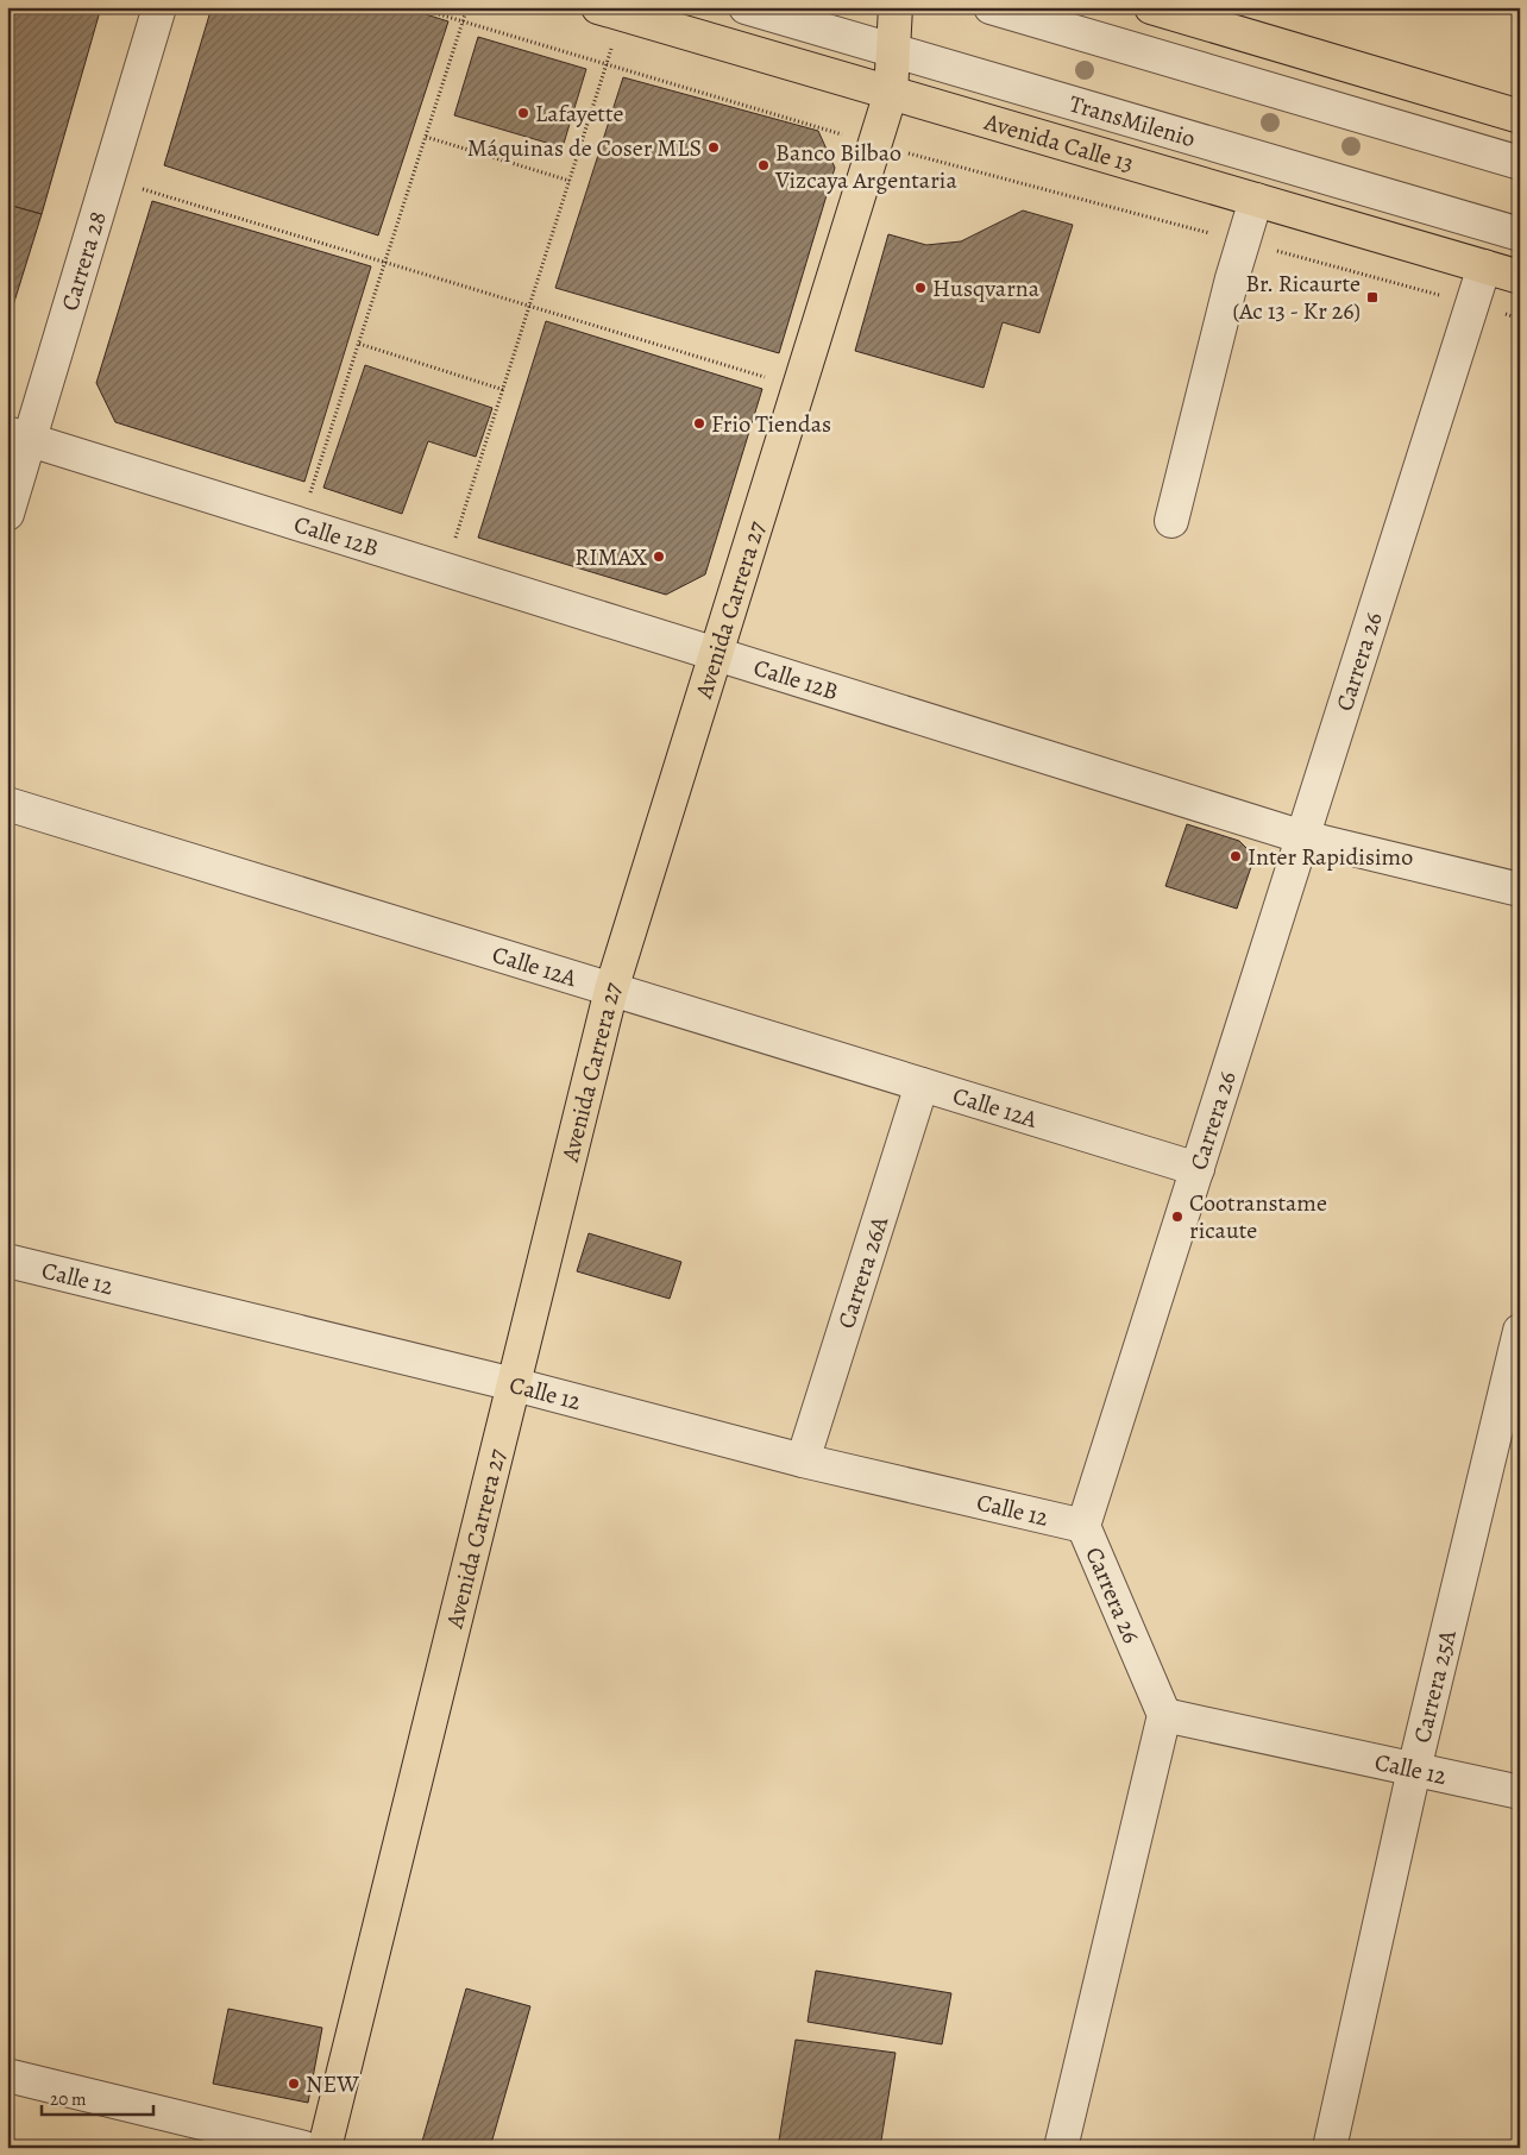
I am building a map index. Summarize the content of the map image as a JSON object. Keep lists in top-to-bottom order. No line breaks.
{"streets":{"main road":["Avenida Calle 13","Avenida Carrera 27"],"street":["TransMilenio","Carrera 28","Calle 12B","Carrera 26","Calle 12A","Carrera 26A","Calle 12","Carrera 25A"]},"crossings":[["TransMilenio","Avenida Carrera 27"],["Avenida Calle 13","Avenida Carrera 27"],["Avenida Calle 13","Carrera 26"],["Carrera 28","Calle 12B"],["Calle 12B","Avenida Carrera 27"],["Calle 12B","Carrera 26"],["Avenida Carrera 27","Calle 12A"],["Avenida Carrera 27","Calle 12"],["Carrera 26","Calle 12A"],["Carrera 26","Calle 12"],["Calle 12A","Carrera 26A"],["Carrera 26A","Calle 12"],["Calle 12","Carrera 25A"]],"places":{"other":["Lafayette","Máquinas de Coser MLS","Banco Bilbao Vizcaya Argentaria","Husqvarna","Frio Tiendas","RIMAX","Inter Rapidisimo","Cootranstame ricaute","NEW"],"transit":["Br. Ricaurte (Ac 13 - Kr 26)"]},"scale_bar":"20 m"}
